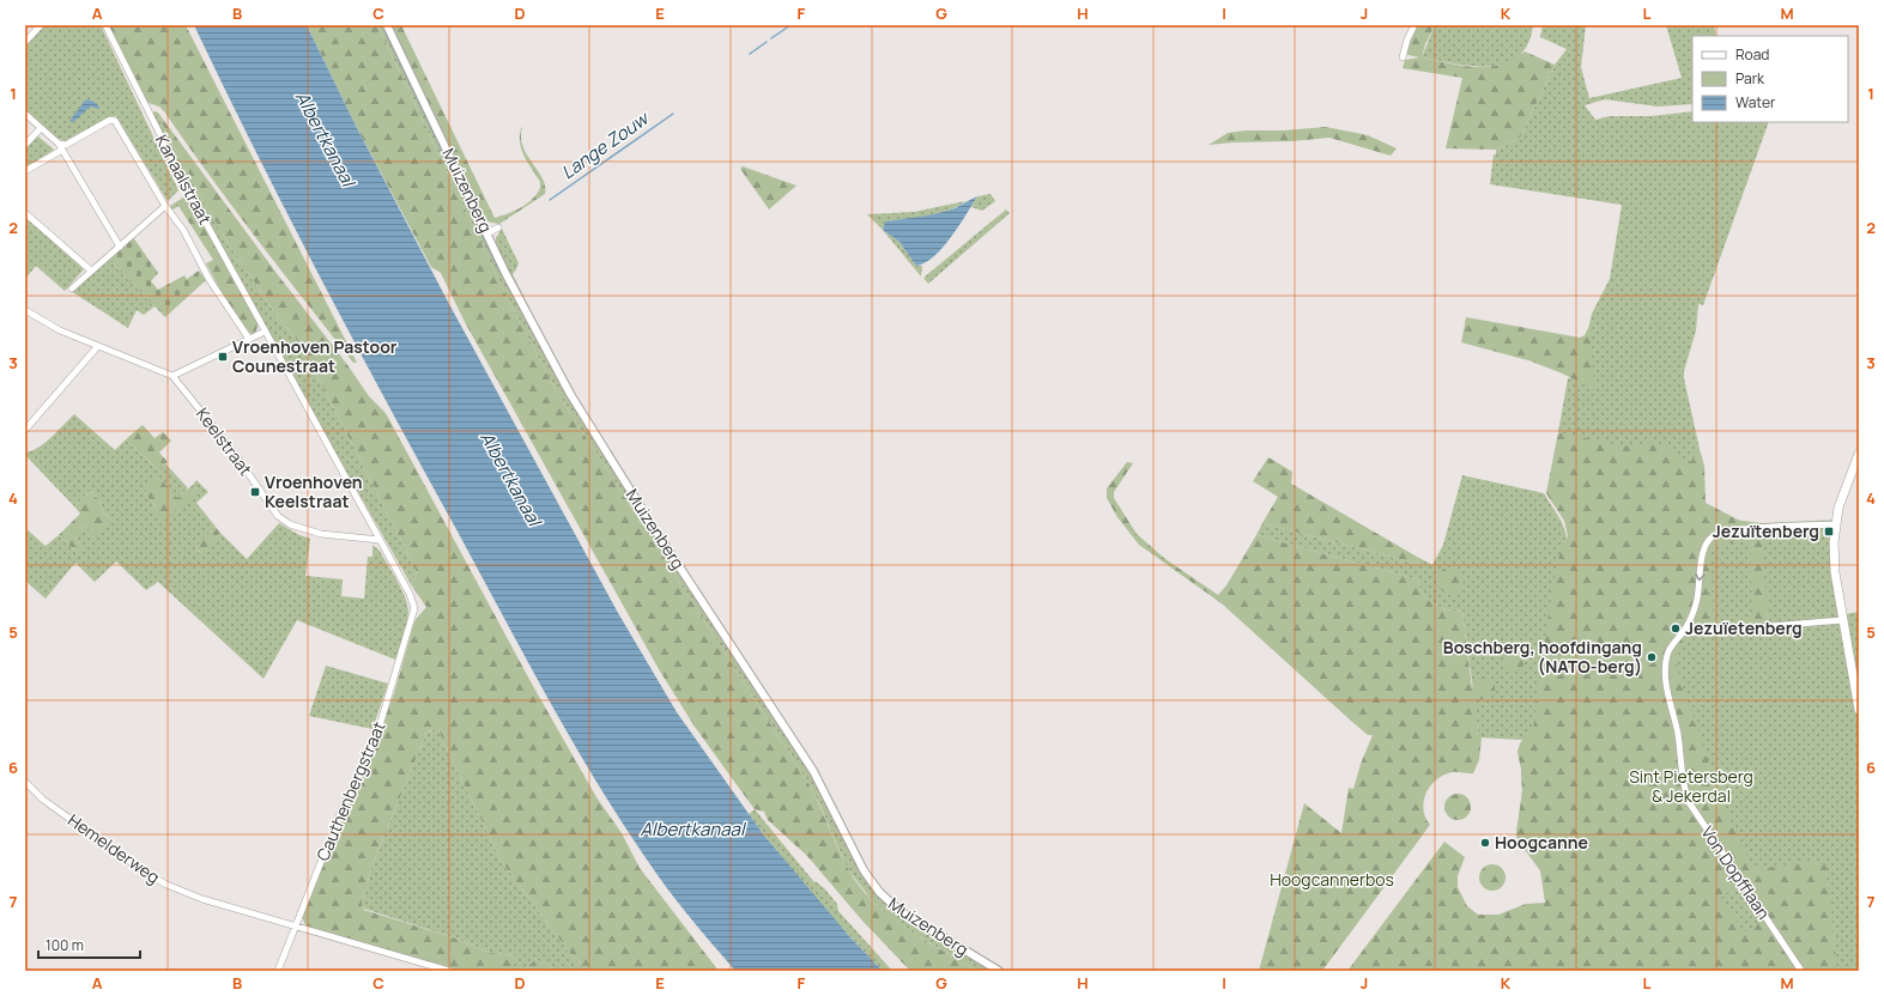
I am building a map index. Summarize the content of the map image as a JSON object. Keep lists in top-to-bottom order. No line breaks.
{"streets":{"street":["Kanaalstraat","Muizenberg","Keelstraat","Cauthenbergstraat","Hemelderweg","Von Dopfflaan"]},"crossings":[["Keelstraat","Cauthenbergstraat"],["Cauthenbergstraat","Hemelderweg"]],"water":["Albertkanaal","Lange Zouw"],"parks":["Sint Pietersberg & Jekerdal","Hoogcannerbos"],"places":{"transit":["Vroenhoven Pastoor Counestraat","Vroenhoven Keelstraat","Jezuïtenberg"],"other":["Jezuïetenberg","Boschberg, hoofdingang (NATO-berg)","Hoogcanne"]},"legend":["Road","Park","Water"],"scale_bar":"100 m","grid":{"columns":["A","B","C","D","E","F","G","H","I","J","K","L","M"],"rows":["1","2","3","4","5","6","7"]}}
